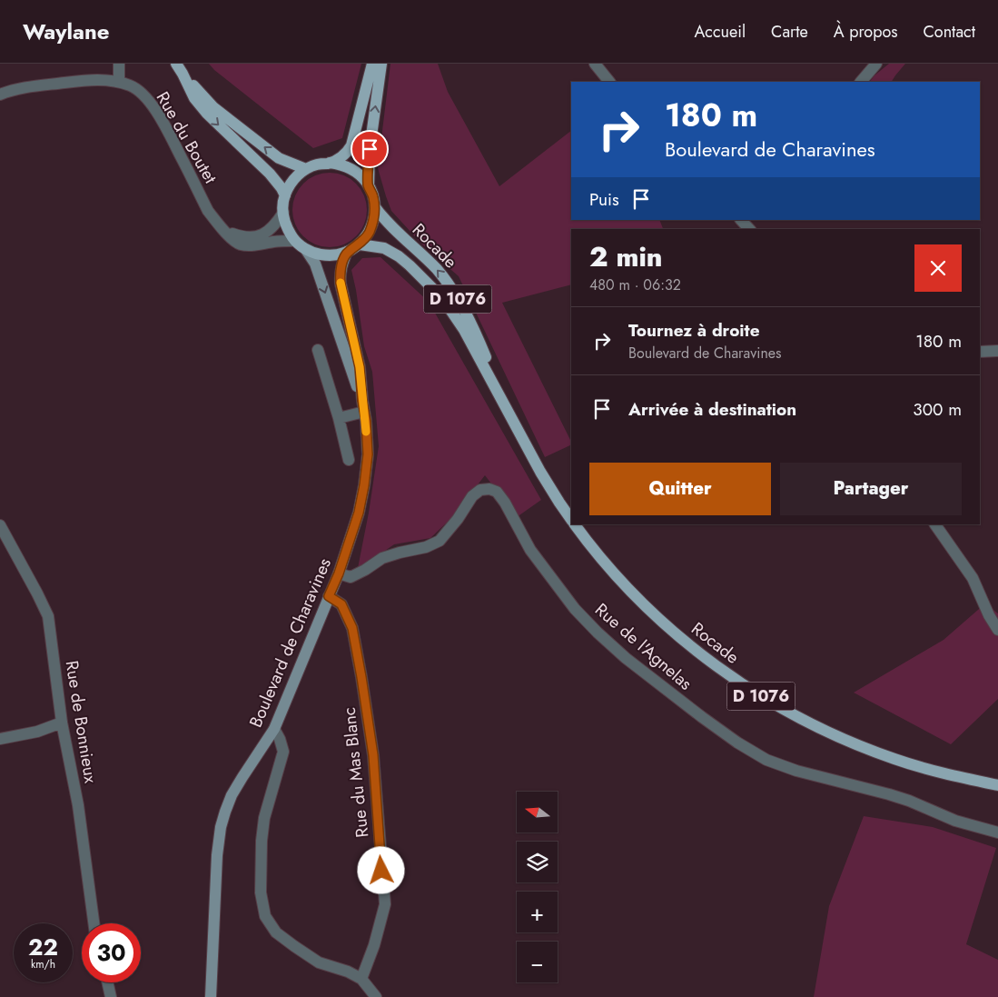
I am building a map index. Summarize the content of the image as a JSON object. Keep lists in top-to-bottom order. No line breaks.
{"streets":{"main road":["Rocade","D 1076","Boulevard de Charavines"],"street":["Rue du Boutet","Rue de l'Agnelas","Rue de Bonnieux","Rue du Mas Blanc"]},"crossings":[["Rue du Boutet","Rocade"],["Rue du Boutet","Boulevard de Charavines"],["Rocade","Boulevard de Charavines"],["Boulevard de Charavines","Rue de l'Agnelas"],["Boulevard de Charavines","Rue du Mas Blanc"]],"north":"left","page":{"header":"Waylane","nav":["Accueil","Carte","À propos","Contact"],"turn":["180 m","Boulevard de Charavines"],"then":"Puis","heading":["2 min","480 m · 06:32"],"list":[{"name":"Tournez à droite","note":"Boulevard de Charavines","value":"180 m"},{"name":"Arrivée à destination","value":"300 m"}],"buttons":["Quitter","Partager"],"map_buttons":["+","−"],"speed":"22 km/h","limit":"30"}}
